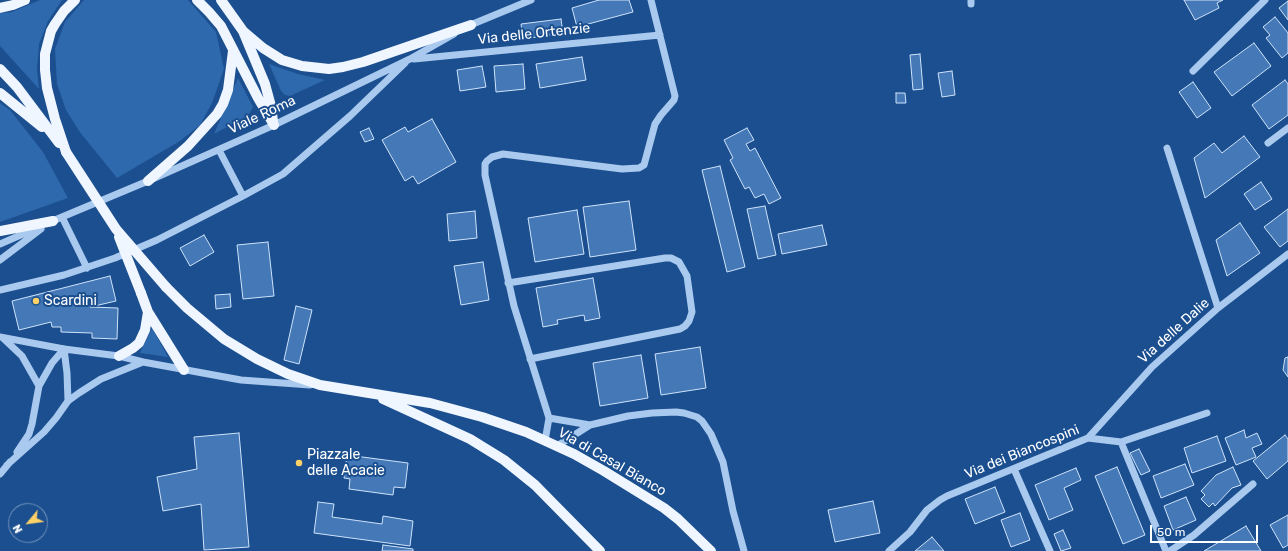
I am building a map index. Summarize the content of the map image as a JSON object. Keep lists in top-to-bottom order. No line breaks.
{"streets":{"main road":["Via di Casal Bianco"],"street":["Via delle Ortenzie","Viale Roma","Via delle Dalie","Via dei Biancospini"]},"crossings":[["Via delle Ortenzie","Viale Roma"],["Via delle Dalie","Via dei Biancospini"]],"places":["Scardini","Piazzale delle Acacie"],"scale_bar":"50 m","north":"bottom left"}
